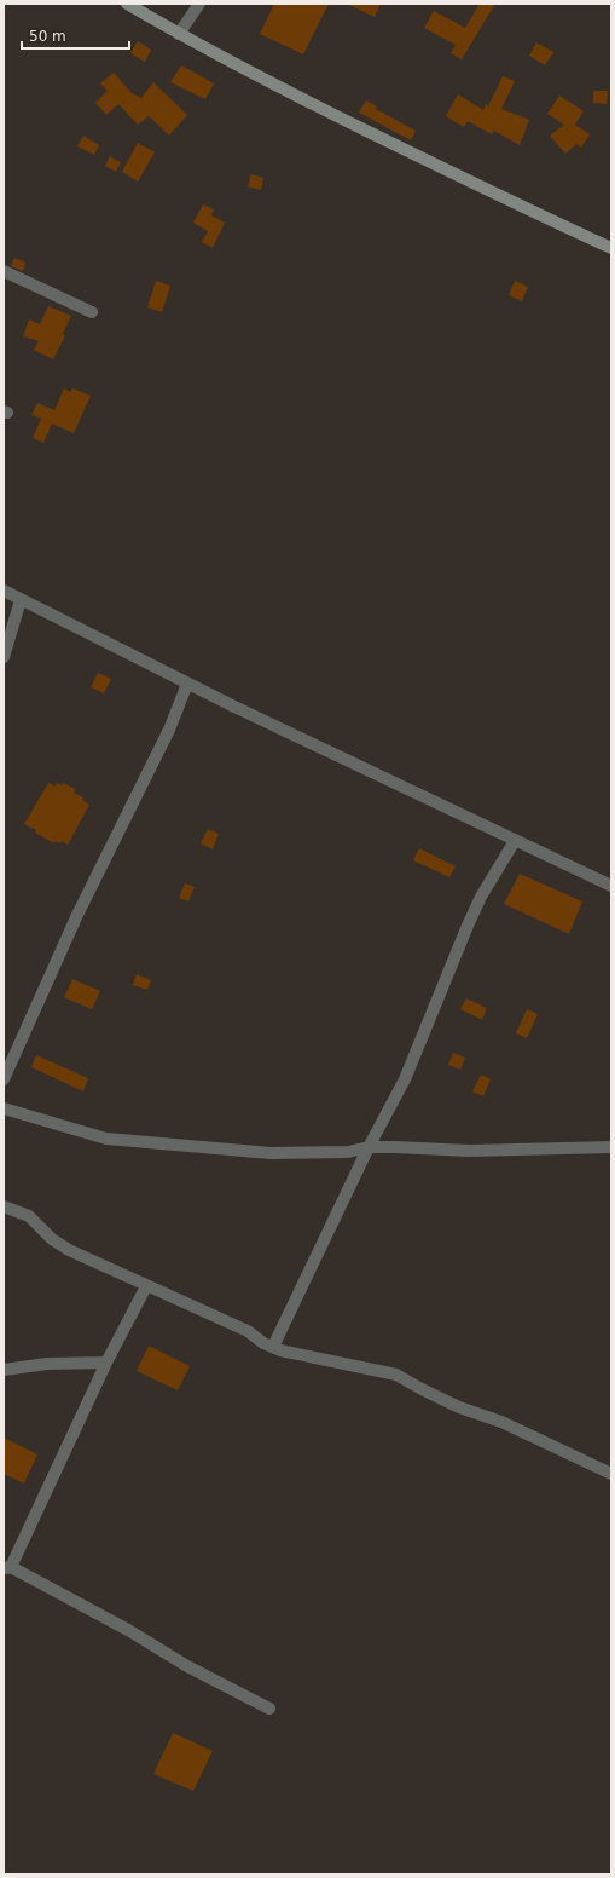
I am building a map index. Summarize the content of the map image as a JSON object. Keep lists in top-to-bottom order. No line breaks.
{"scale_bar":"50 m"}
